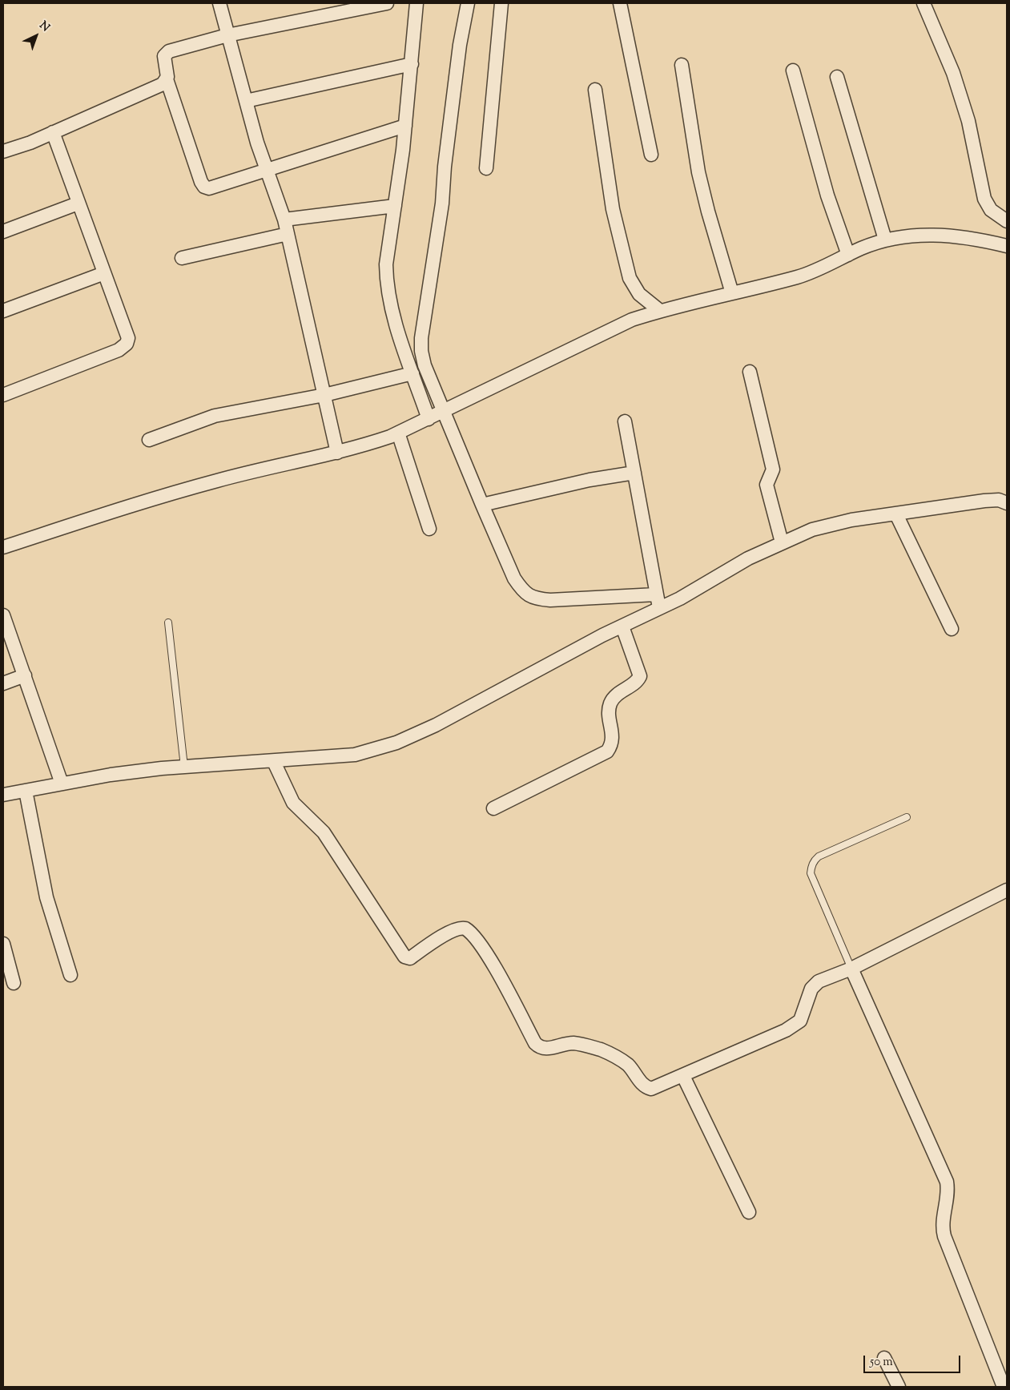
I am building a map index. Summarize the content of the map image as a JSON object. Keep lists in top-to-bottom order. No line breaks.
{"scale_bar":"50 m","north":"top right"}
